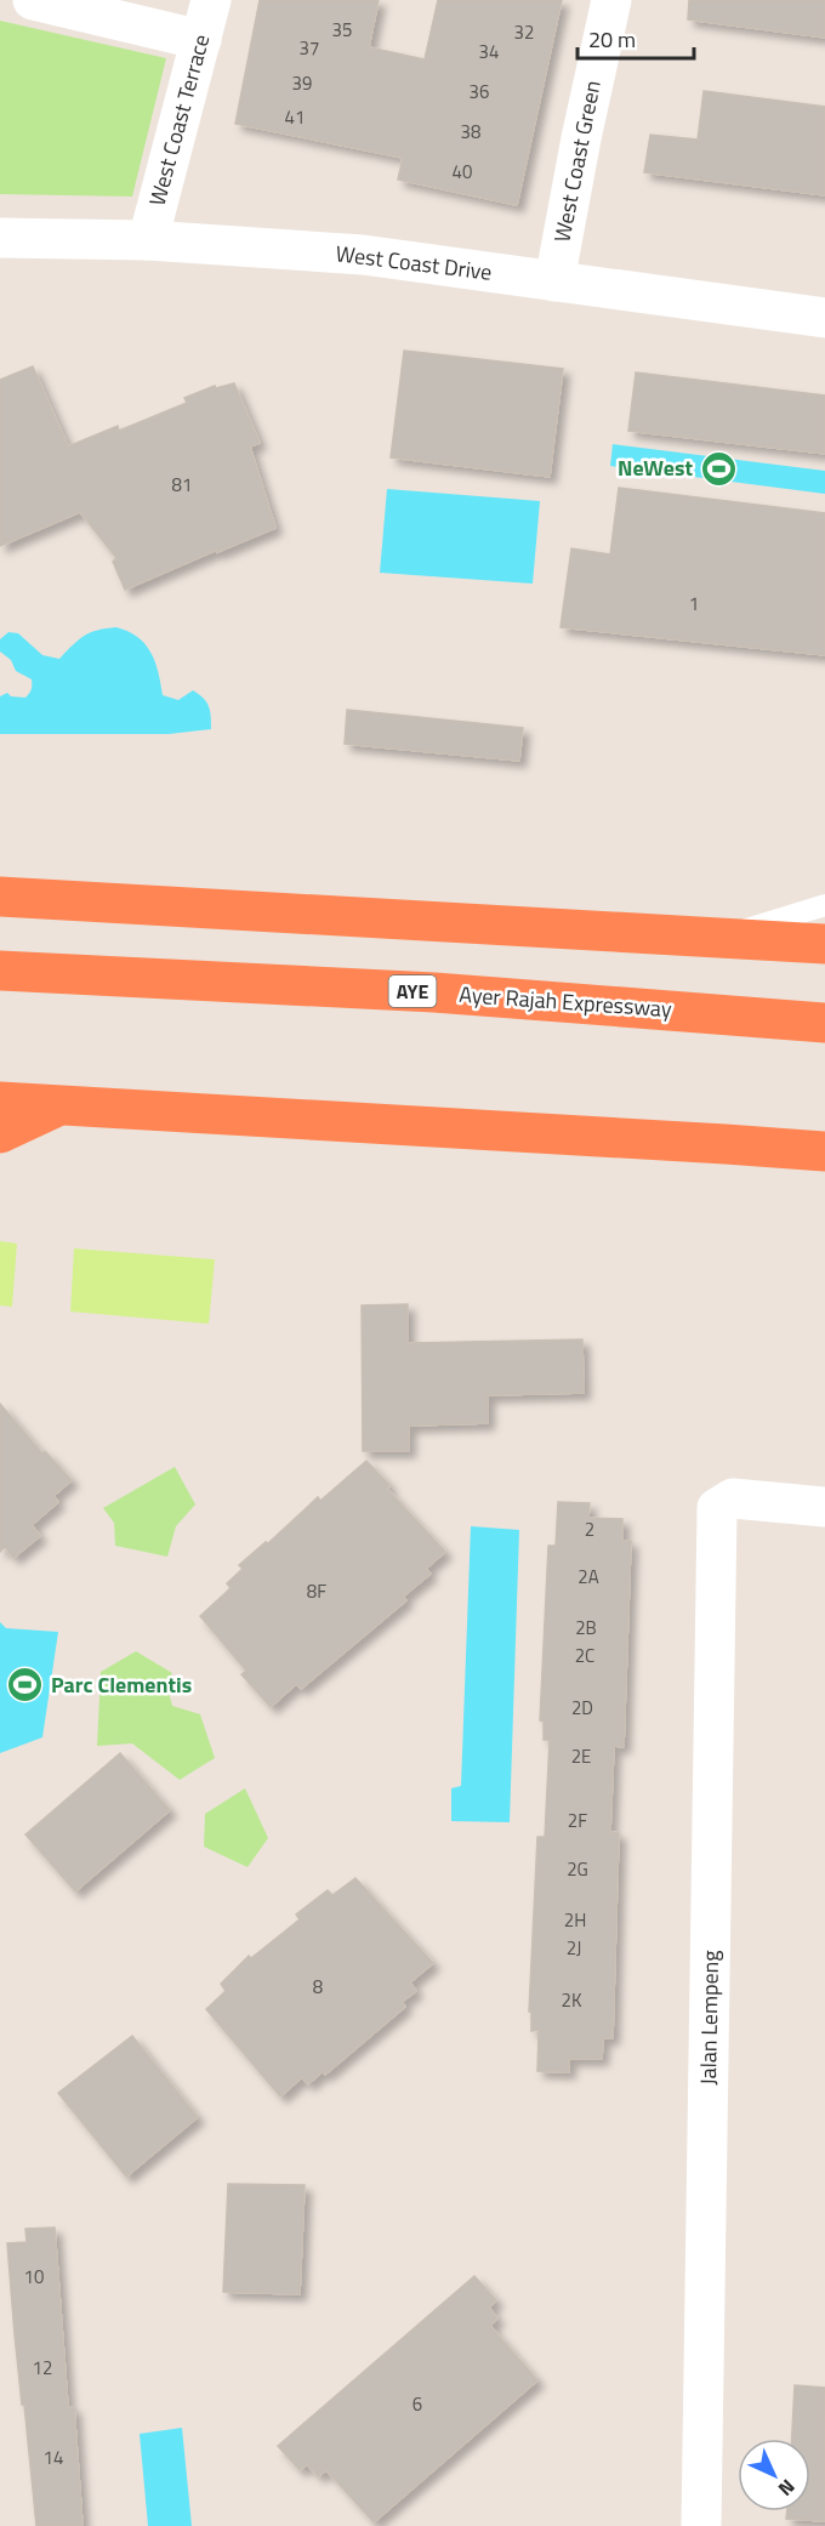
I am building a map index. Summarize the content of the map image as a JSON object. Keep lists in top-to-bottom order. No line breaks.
{"streets":{"highway":["AYE","Ayer Rajah Expressway"],"street":["West Coast Terrace","West Coast Green","West Coast Drive","Jalan Lempeng"]},"crossings":[["West Coast Terrace","West Coast Drive"],["West Coast Green","West Coast Drive"]],"places":{"sports":["NeWest","Parc Clementis"]},"house_numbers":["35","32","37","34","39","36","41","38","40","81","1","2","2A","8F","2B","2C","2D","2E","2F","2G","2H","2J","8","2K","10","12","6","14"],"scale_bar":"20 m","north":"bottom right"}
